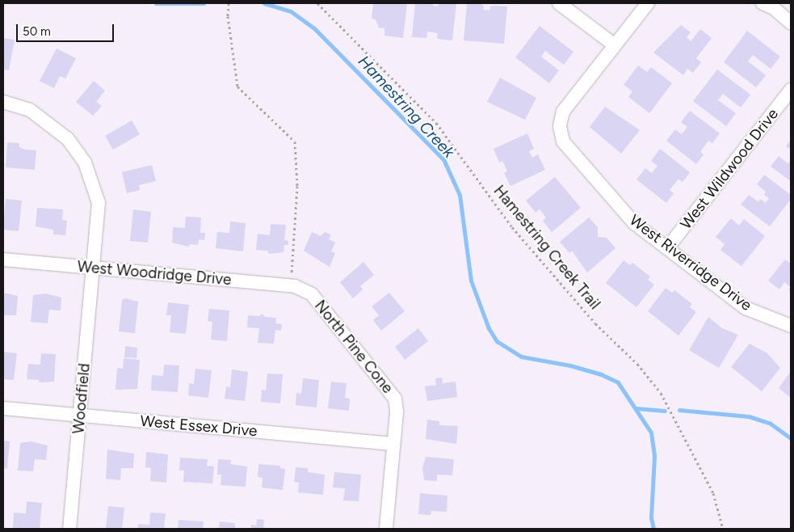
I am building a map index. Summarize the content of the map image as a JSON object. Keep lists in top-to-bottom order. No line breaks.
{"streets":{"street":["West Wildwood Drive","West Riverridge Drive","West Woodridge Drive","North Pine Cone","Woodfield","West Essex Drive"],"path":["Hamestring Creek Trail"]},"crossings":[["West Wildwood Drive","West Riverridge Drive"],["West Woodridge Drive","North Pine Cone"],["West Woodridge Drive","Woodfield"],["North Pine Cone","West Essex Drive"],["Woodfield","West Essex Drive"]],"water":["Hamestring Creek"],"scale_bar":"50 m"}
